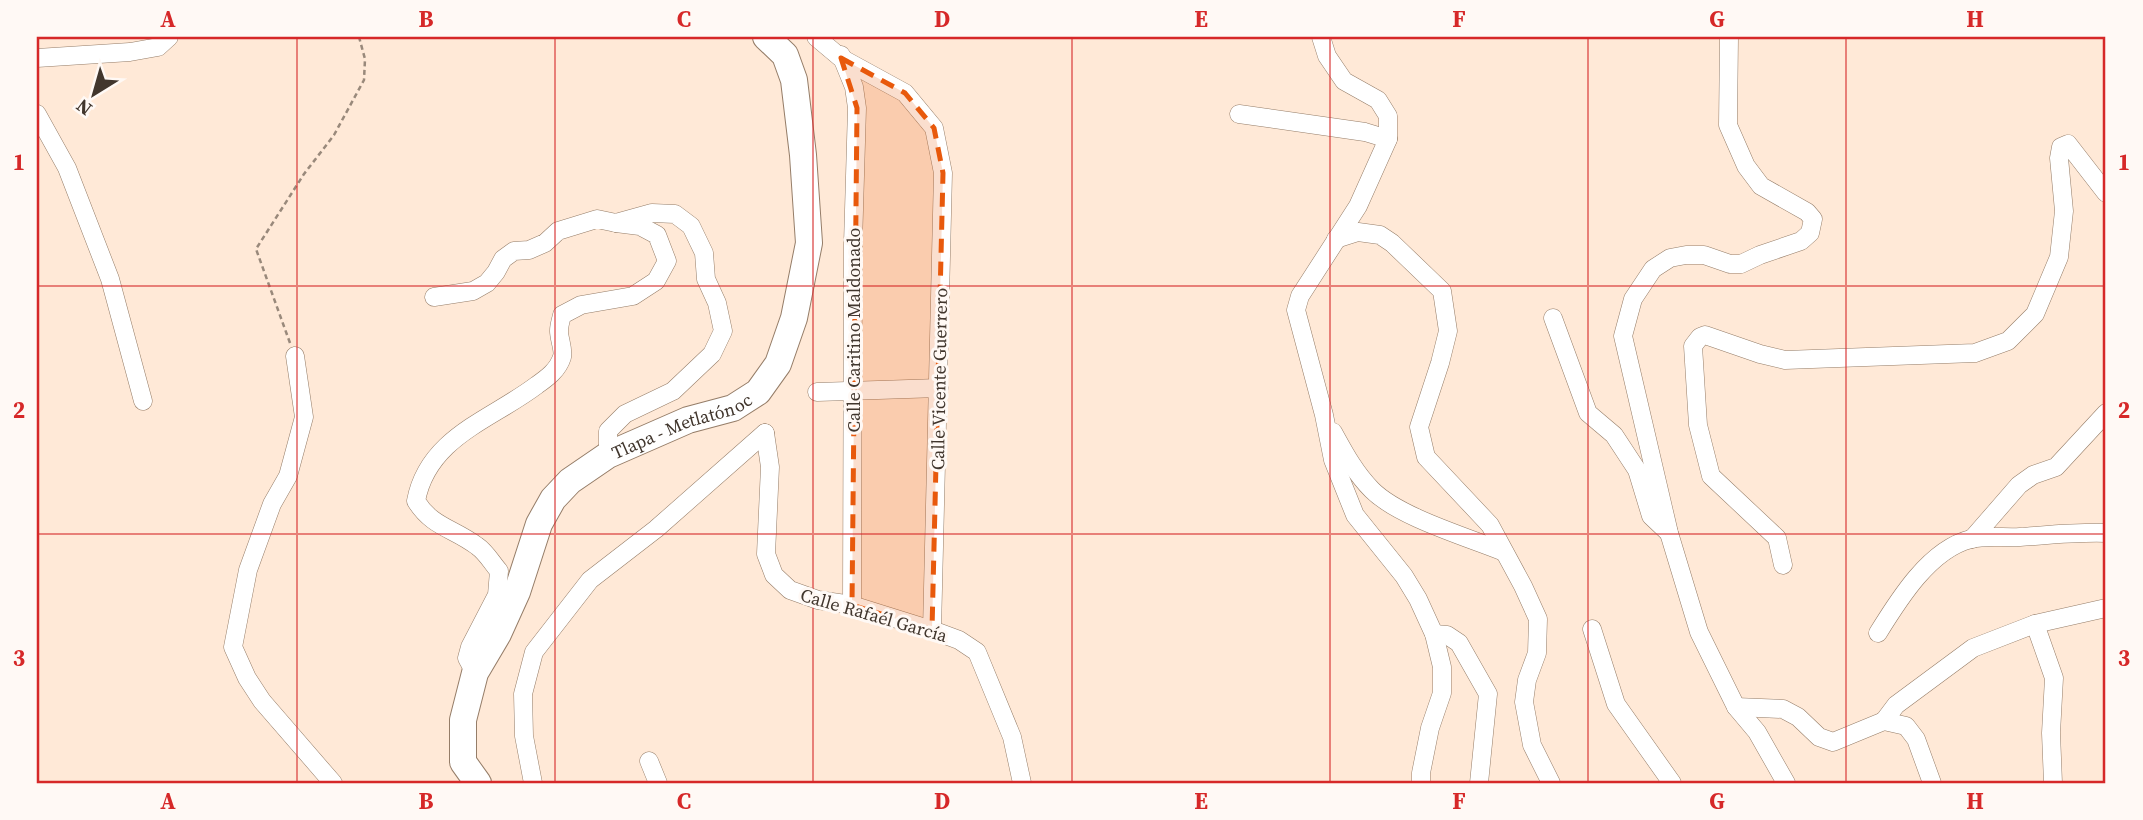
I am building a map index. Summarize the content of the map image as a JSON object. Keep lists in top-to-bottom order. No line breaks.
{"streets":{"main road":["Tlapa - Metlatónoc"],"street":["Calle Caritino Maldonado","Calle Vicente Guerrero","Calle Rafaél García"]},"crossings":[["Calle Caritino Maldonado","Calle Vicente Guerrero"],["Calle Caritino Maldonado","Calle Rafaél García"],["Calle Vicente Guerrero","Calle Rafaél García"]],"north":"bottom left","grid":{"columns":["A","B","C","D","E","F","G","H"],"rows":["1","2","3"]}}
